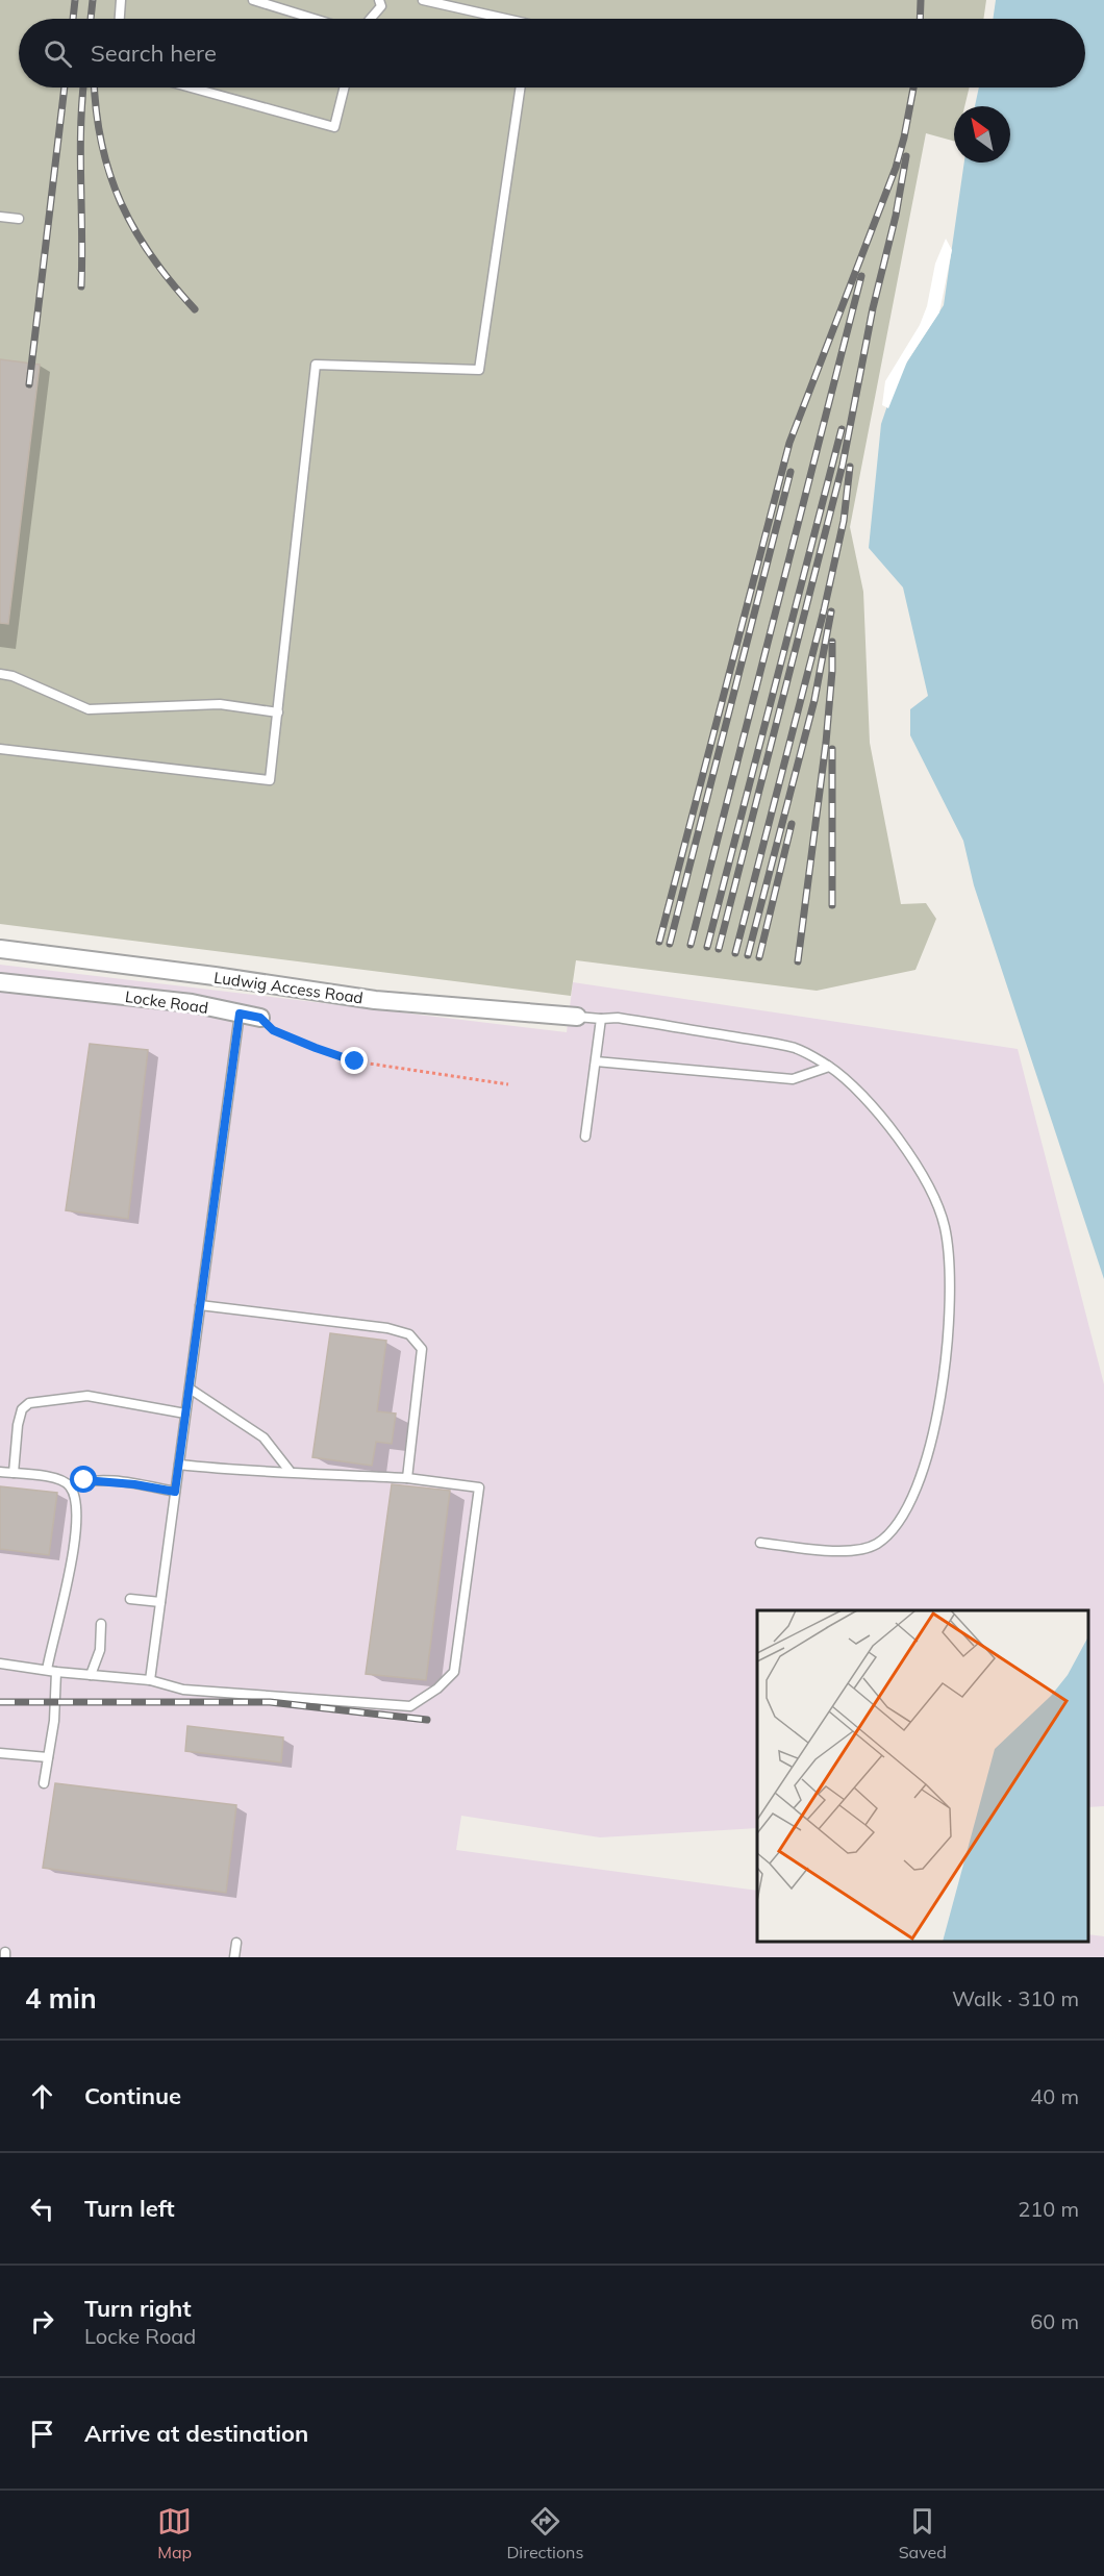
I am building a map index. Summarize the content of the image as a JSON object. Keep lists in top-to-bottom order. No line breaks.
{"streets":{"street":["Ludwig Access Road","Locke Road"]},"north":"top left","page":{"search":"Search here","heading":["4 min","Walk · 310 m"],"list":[["Continue","40 m"],["Turn left","210 m"],["Turn right","Locke Road","60 m"],"Arrive at destination"],"nav":["Map","Directions","Saved"]}}
